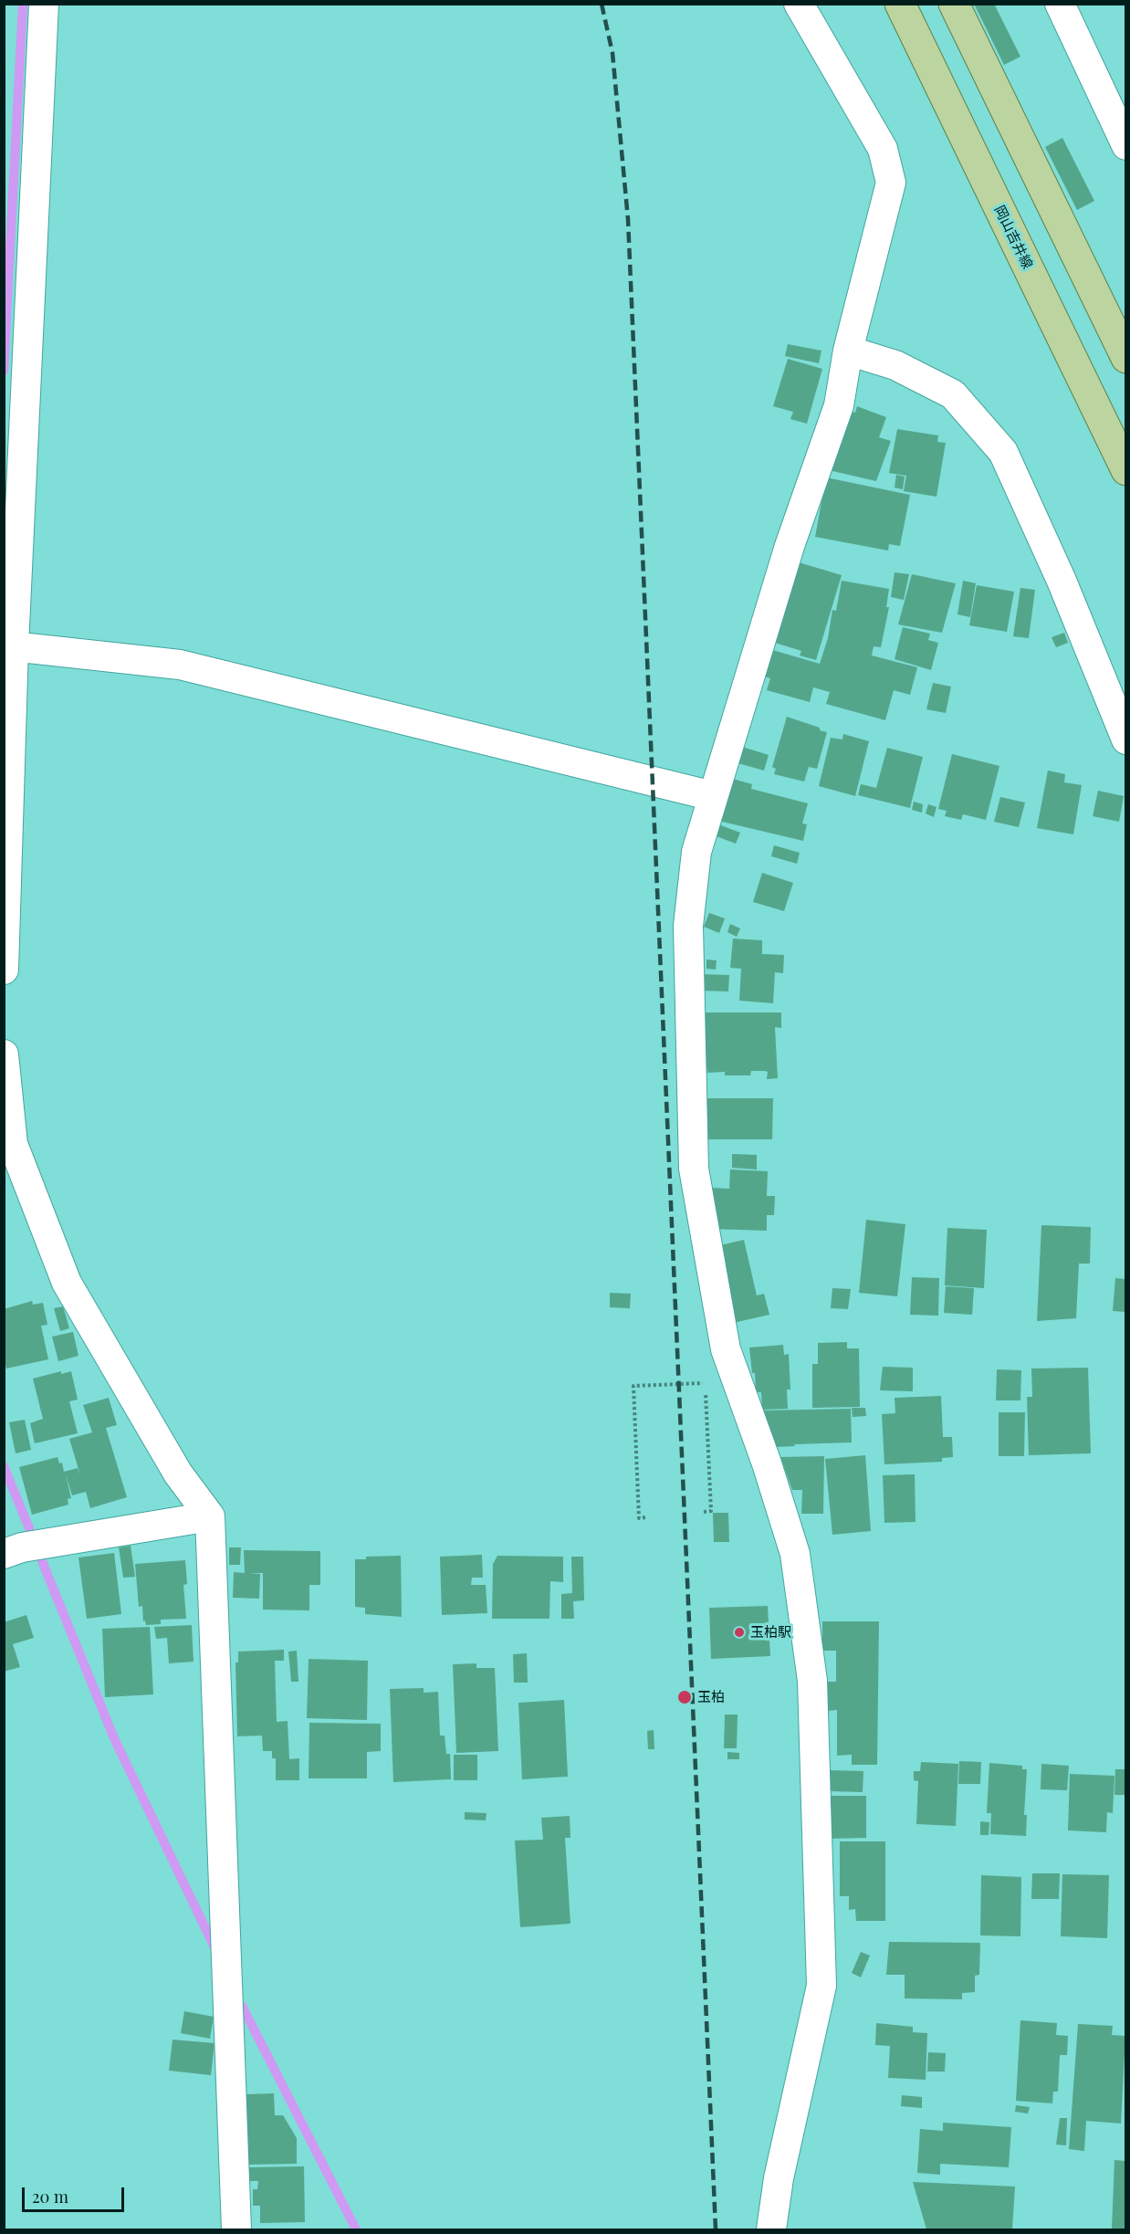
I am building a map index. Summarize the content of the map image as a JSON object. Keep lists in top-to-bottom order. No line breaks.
{"streets":{"main road":["岡山吉井線"]},"places":["玉柏駅","玉柏"],"scale_bar":"20 m"}
